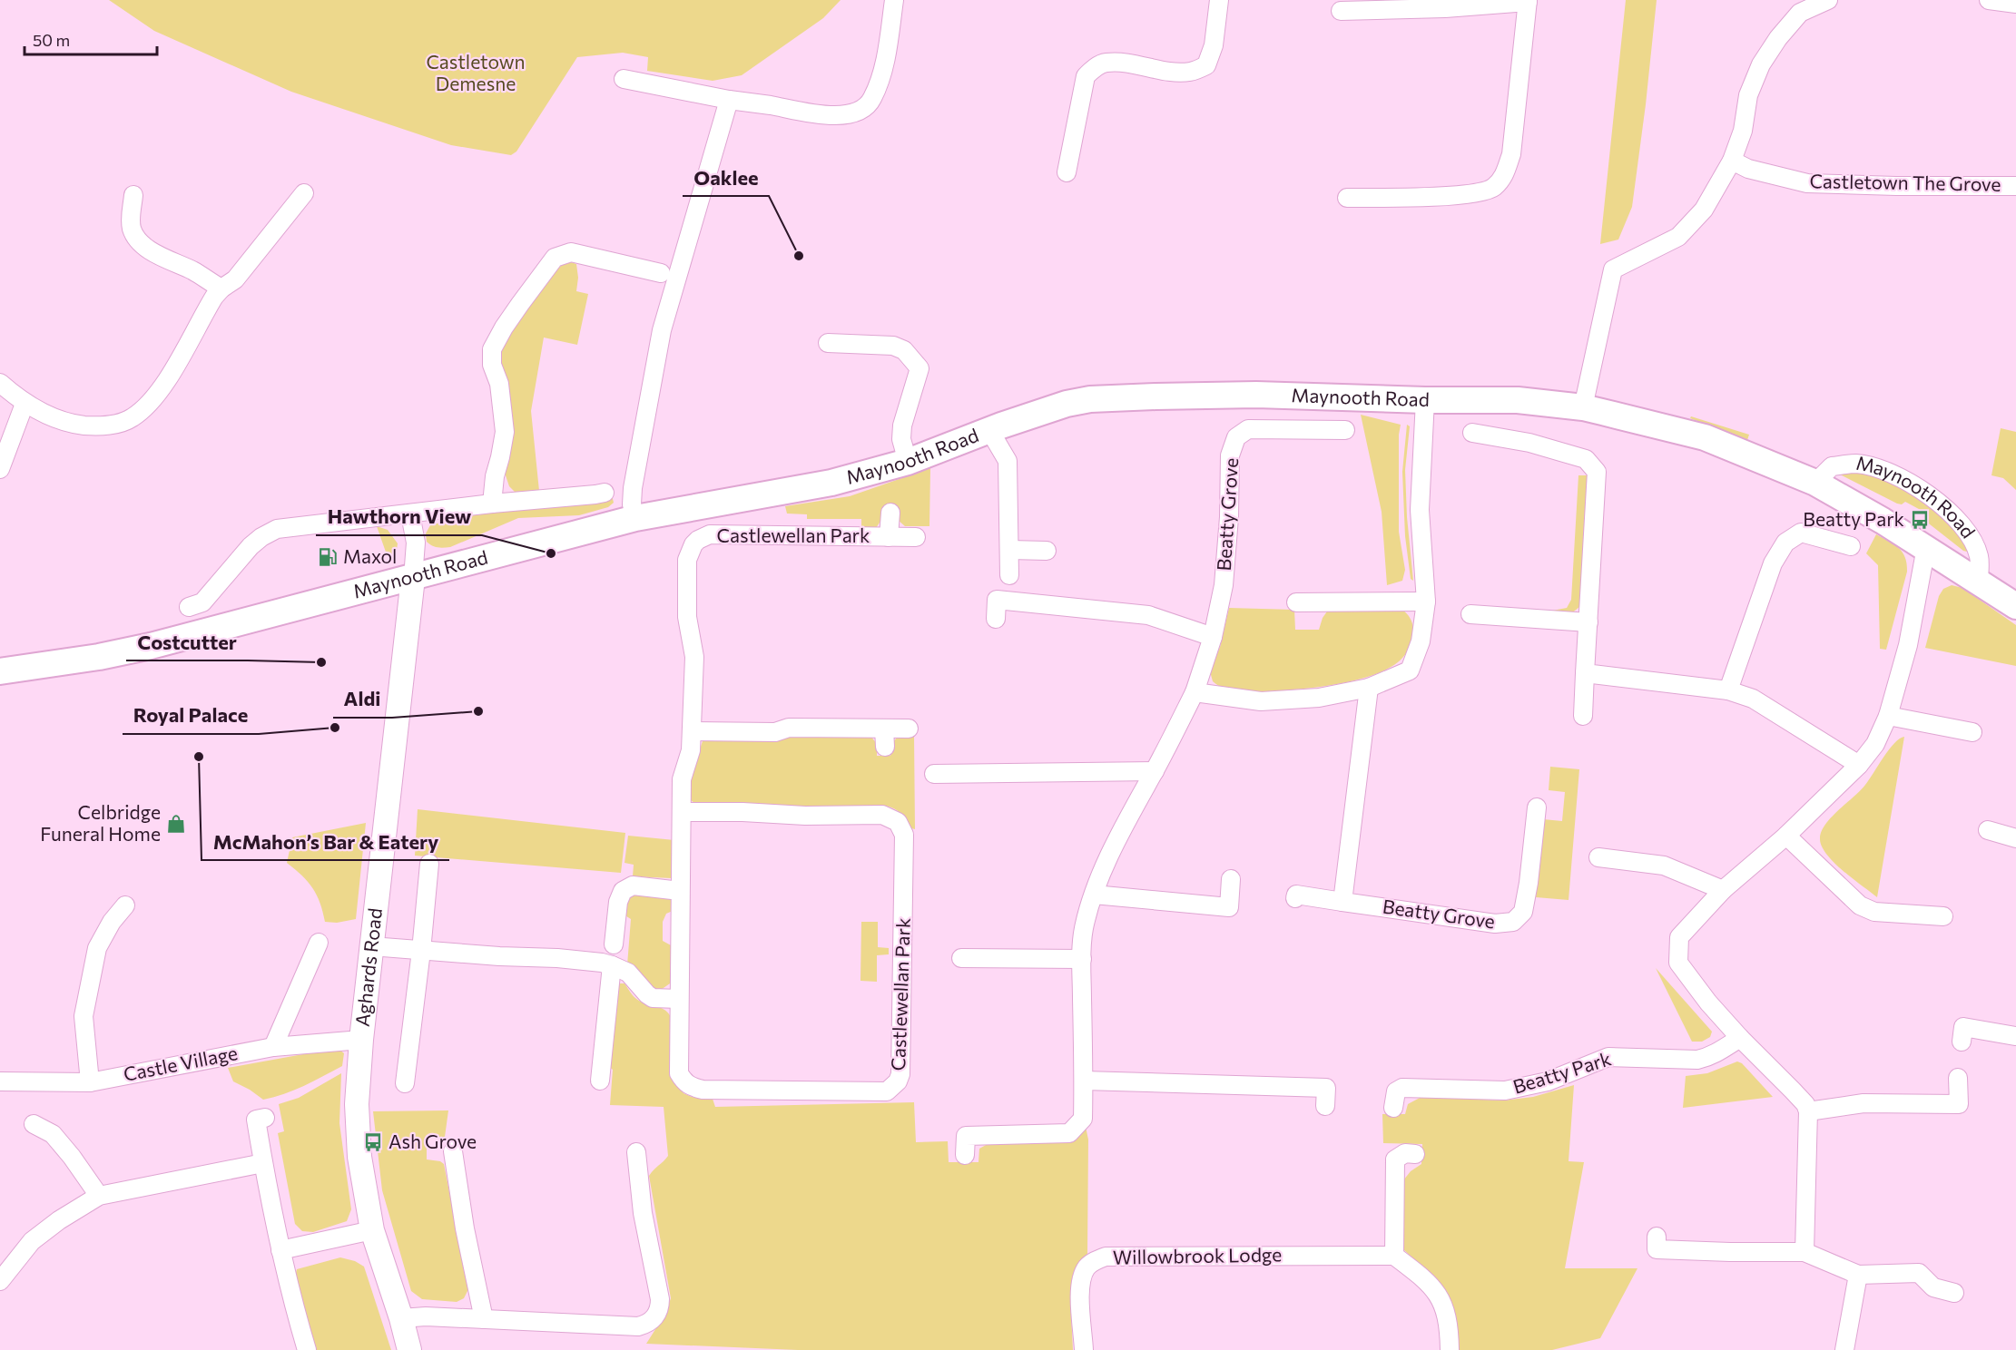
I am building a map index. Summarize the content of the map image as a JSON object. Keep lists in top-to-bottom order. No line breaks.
{"streets":{"main road":["Maynooth Road"],"street":["Castletown The Grove","Beatty Grove","Castlewellan Park","Aghards Road","Castle Village","Beatty Park","Willowbrook Lodge"]},"crossings":[["Maynooth Road","Aghards Road"],["Aghards Road","Castle Village"]],"parks":["Castletown Demesne"],"places":{"other":["Oaklee","Hawthorn View","Costcutter","Aldi","Royal Palace","McMahon’s Bar & Eatery"],"bus stop":["Beatty Park","Ash Grove"],"fuel station":["Maxol"],"shop":["Celbridge Funeral Home"]},"scale_bar":"50 m"}
